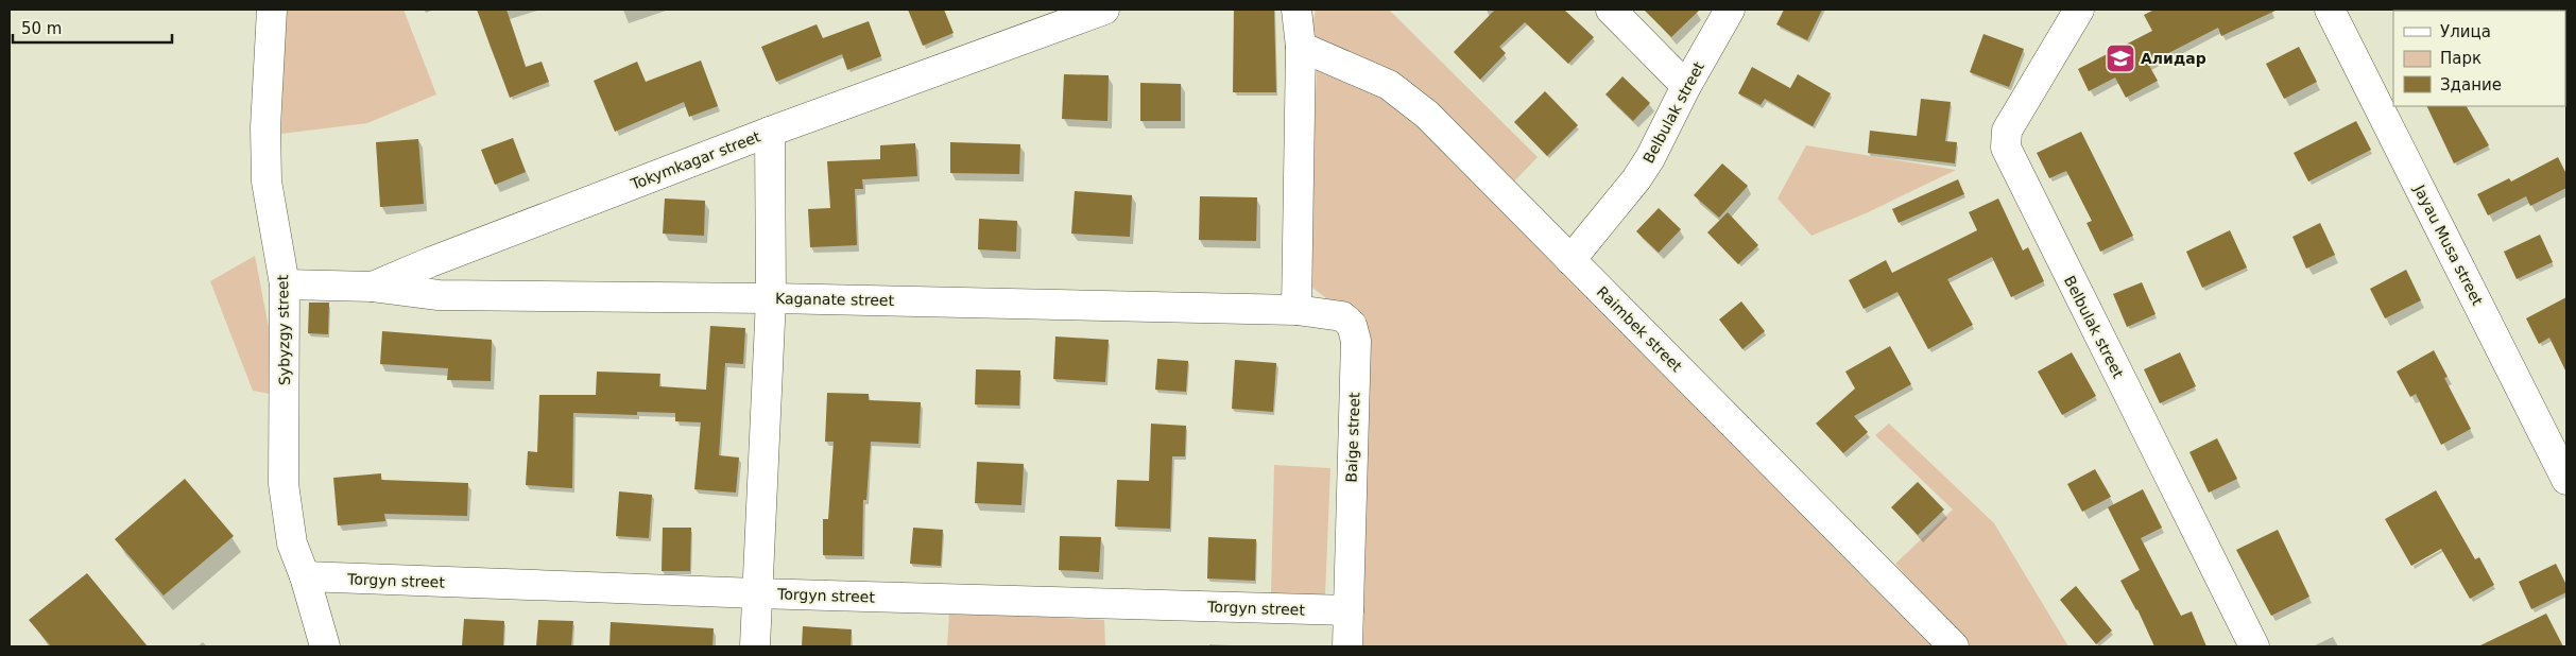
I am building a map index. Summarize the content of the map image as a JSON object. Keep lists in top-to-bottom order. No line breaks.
{"streets":{"street":["Belbulak street","Tokymkagar street","Jayau Musa street","Kaganate street","Raimbek street","Sybyzgy street","Baige street","Torgyn street"]},"crossings":[["Belbulak street","Raimbek street"],["Tokymkagar street","Kaganate street"],["Tokymkagar street","Sybyzgy street"],["Kaganate street","Baige street"],["Sybyzgy street","Torgyn street"],["Baige street","Torgyn street"]],"places":{"school or university":["Алидар"]},"legend":["Улица","Парк","Здание"],"scale_bar":"50 m"}
